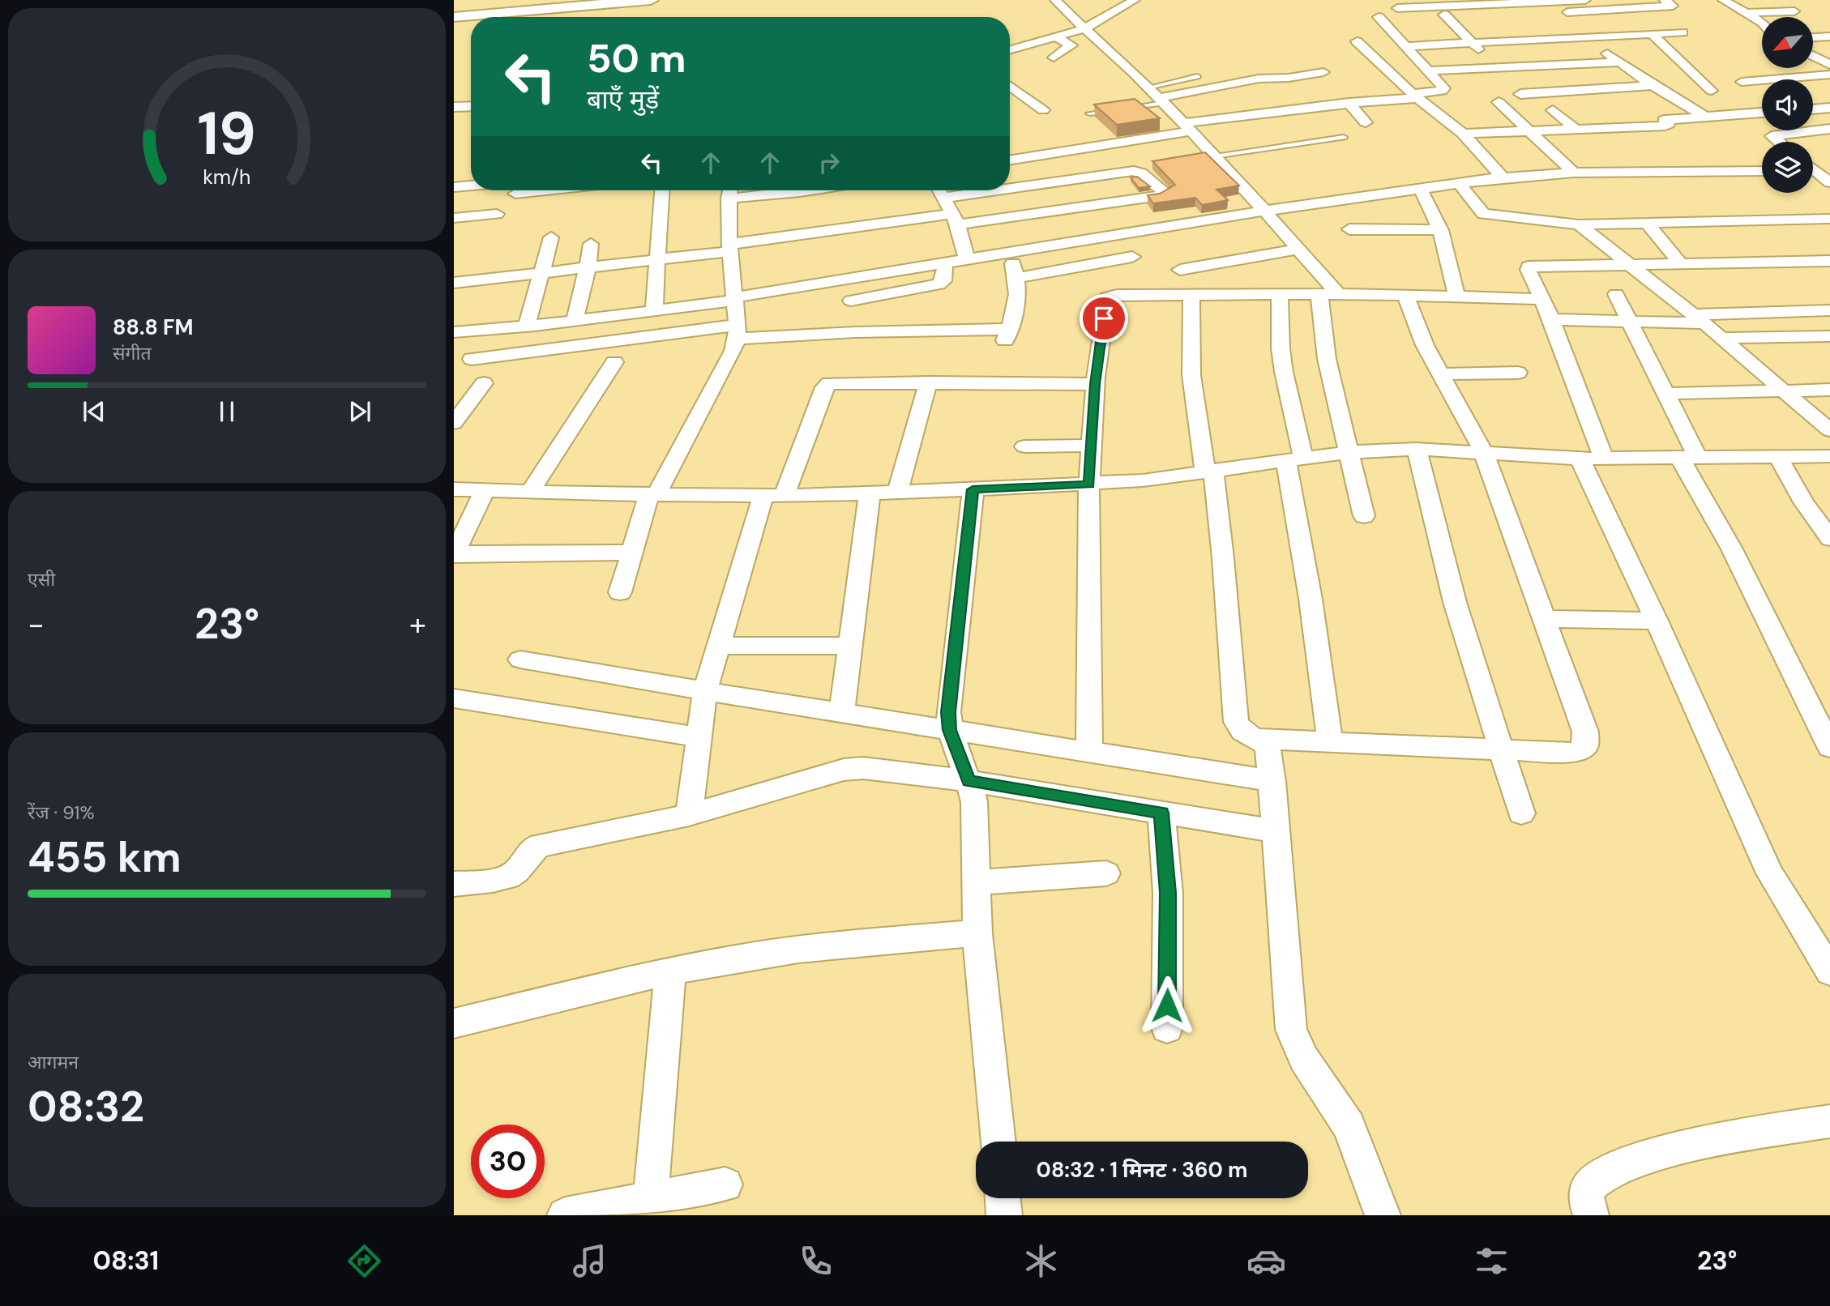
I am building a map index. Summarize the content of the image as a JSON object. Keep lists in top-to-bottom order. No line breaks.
{"north":"bottom left","page":{"turn":["50 m","बाएँ मुड़ें"],"song":["88.8 FM","संगीत"],"tile":["एसी",["रेंज · 91%","455 km"],["आगमन","08:32"]],"heat":["−","23°","+"],"limit":"30","trip":"08:32 · 1 मिनट · 360 m","tabs":["08:31","23°"],"gauge":["19","km/h"]}}
